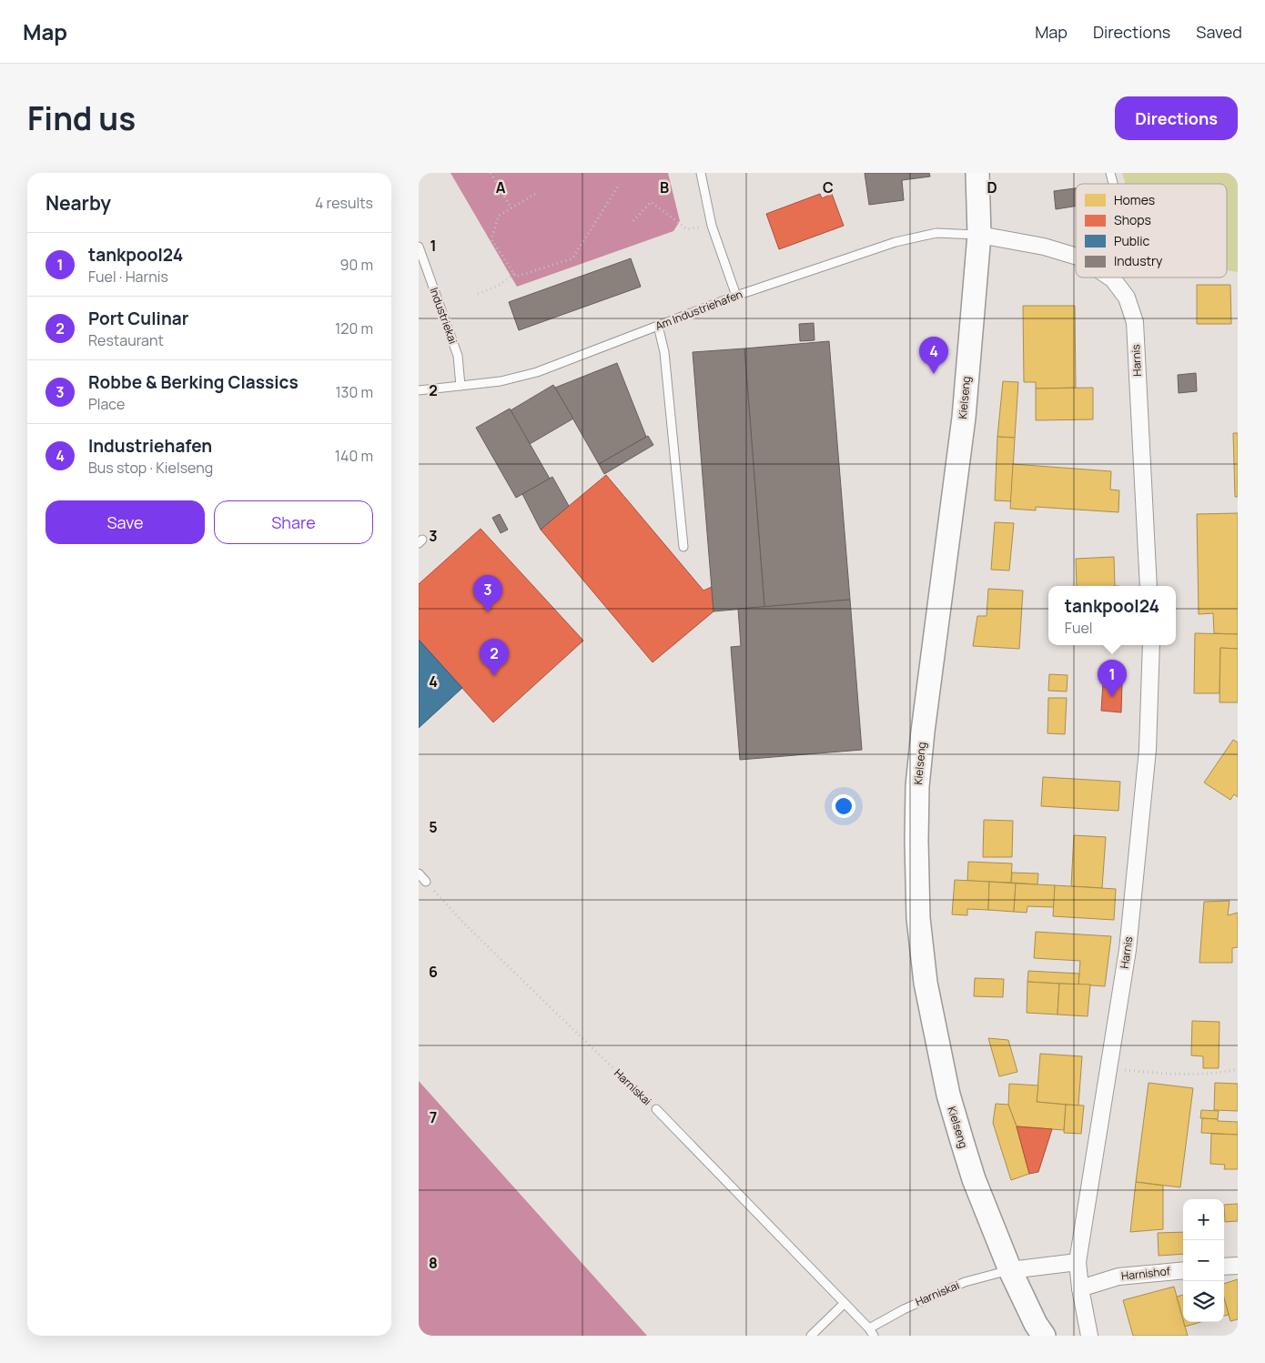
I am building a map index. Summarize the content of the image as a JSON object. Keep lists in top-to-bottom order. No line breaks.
{"streets":{"street":["Harnis","Kielseng","Harnishof"],"lane":["Am Industriehafen","Industriekai","Harniskai"]},"crossings":[["Am Industriehafen","Industriekai"],["Am Industriehafen","Harnis"],["Am Industriehafen","Kielseng"],["Harnis","Kielseng"],["Harnis","Harnishof"],["Kielseng","Harniskai"]],"legend":["Homes","Shops","Public","Industry"],"page":{"header":"Map","nav":["Map","Directions","Saved"],"title":"Find us","buttons":["Directions",["Save","Share"]],"heading":["Nearby","4 results"],"list":[{"mark":"1","name":"tankpool24","note":"Fuel · Harnis","value":"90 m"},{"mark":"2","name":"Port Culinar","note":"Restaurant","value":"120 m"},{"mark":"3","name":"Robbe & Berking Classics","note":"Place","value":"130 m"},{"mark":"4","name":"Industriehafen","note":"Bus stop · Kielseng","value":"140 m"}],"pins":["4","3","2","1"],"popup":["tankpool24","Fuel"],"map_buttons":["+","−"]},"grid":{"columns":["A","B","C","D"],"rows":["1","2","3","4","5","6","7","8"]}}
